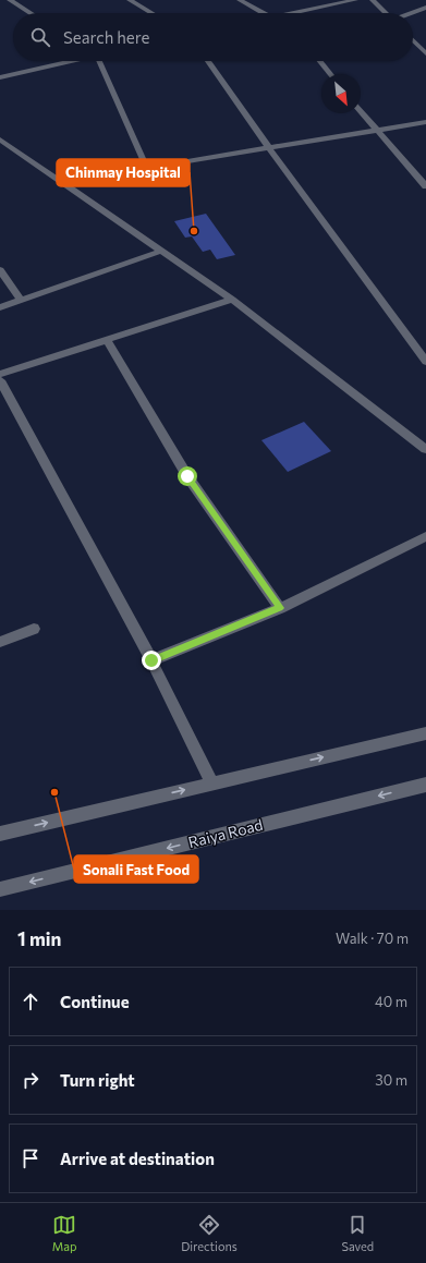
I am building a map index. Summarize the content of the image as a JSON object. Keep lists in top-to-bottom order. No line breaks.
{"streets":{"street":["Raiya Road"]},"places":["Chinmay Hospital","Sonali Fast Food"],"north":"bottom right","page":{"search":"Search here","heading":["1 min","Walk · 70 m"],"list":[["Continue","40 m"],["Turn right","30 m"],"Arrive at destination"],"nav":["Map","Directions","Saved"]}}
